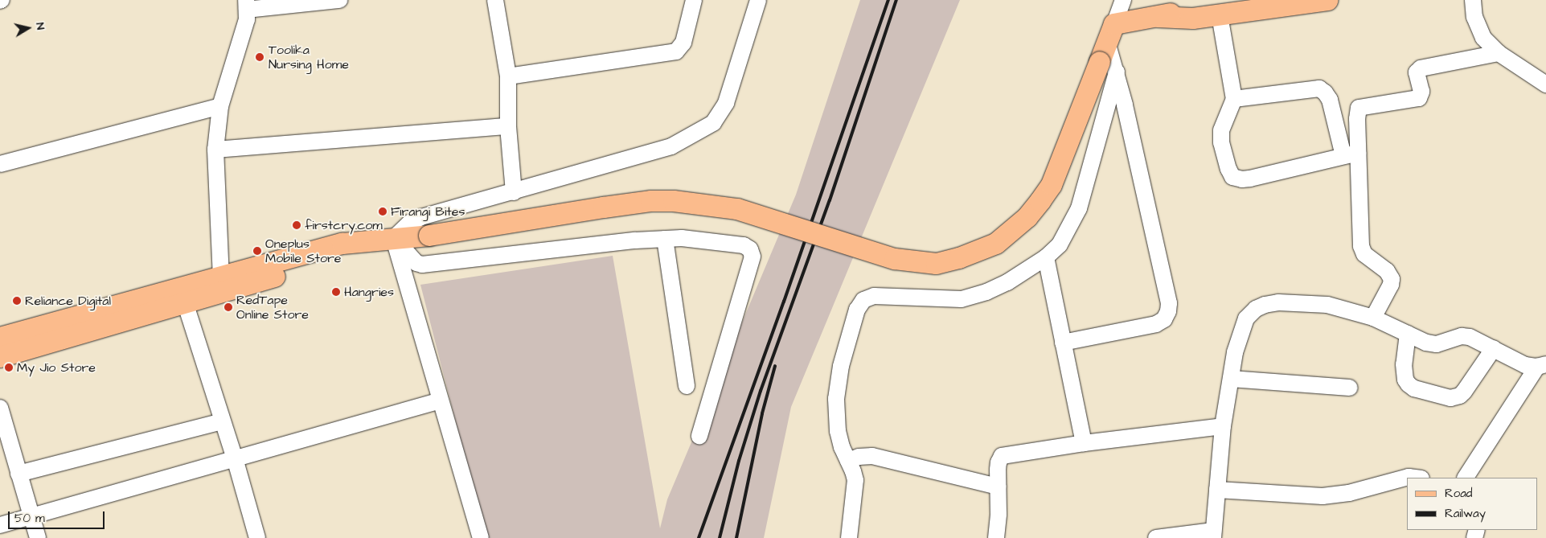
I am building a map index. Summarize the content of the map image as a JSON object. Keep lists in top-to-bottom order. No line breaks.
{"places":["Toolika Nursing Home","Firangi Bites","firstcry.com","Oneplus Mobile Store","Hangries","Reliance Digital","RedTape Online Store","My Jio Store"],"legend":["Road","Railway"],"scale_bar":"50 m","north":"right"}
